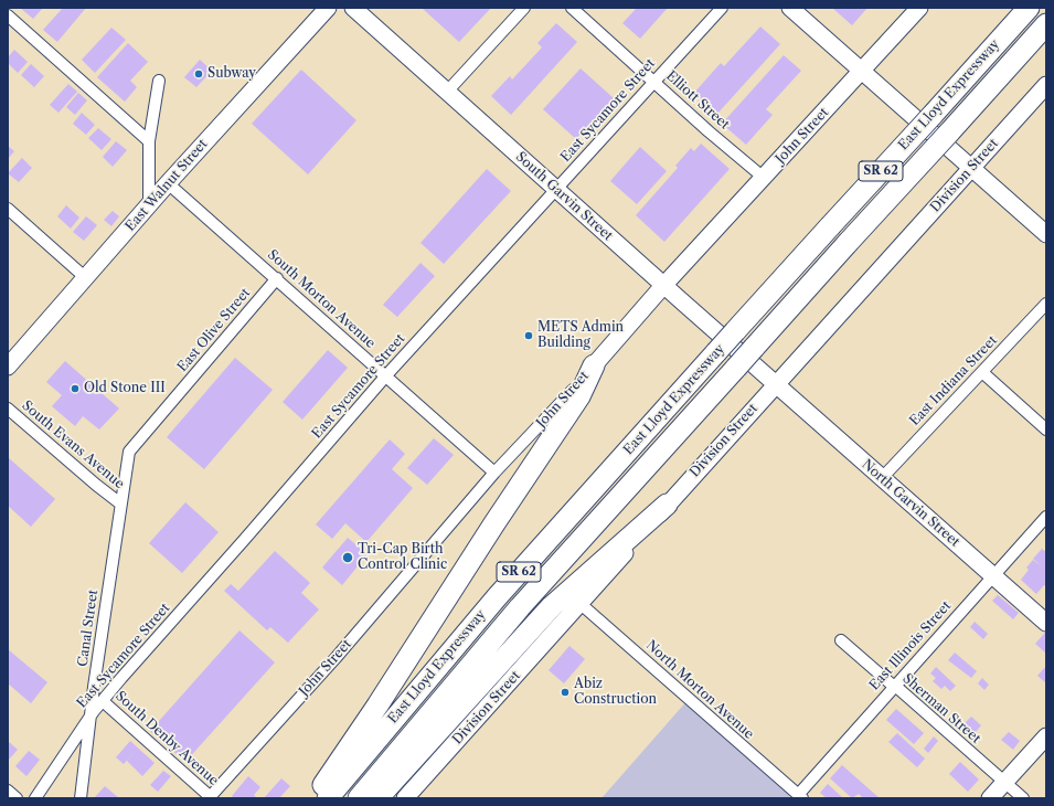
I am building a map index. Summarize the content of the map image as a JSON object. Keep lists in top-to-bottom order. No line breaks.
{"streets":{"highway":["East Lloyd Expressway","SR 62"],"main road":["John Street","Division Street","East Walnut Street","South Garvin Street","North Garvin Street"],"street":["Elliott Street","East Sycamore Street","South Morton Avenue","East Olive Street","East Indiana Street","South Evans Avenue","Canal Street","East Illinois Street","North Morton Avenue","Sherman Street","South Denby Avenue"]},"crossings":[["Elliott Street","East Sycamore Street"],["Elliott Street","John Street"],["East Sycamore Street","South Garvin Street"],["East Sycamore Street","South Morton Avenue"],["East Sycamore Street","Canal Street"],["East Sycamore Street","South Denby Avenue"],["John Street","South Garvin Street"],["John Street","South Morton Avenue"],["John Street","South Denby Avenue"],["Division Street","South Garvin Street"],["Division Street","North Garvin Street"],["Division Street","North Morton Avenue"],["East Walnut Street","South Morton Avenue"],["South Garvin Street","North Garvin Street"],["South Morton Avenue","East Olive Street"],["East Olive Street","Canal Street"],["East Indiana Street","North Garvin Street"],["South Evans Avenue","Canal Street"],["North Garvin Street","East Illinois Street"],["East Illinois Street","North Morton Avenue"],["East Illinois Street","Sherman Street"]],"places":["Subway","METS Admin Building","Old Stone III","Tri-Cap Birth Control Clinic","Abiz Construction"]}
